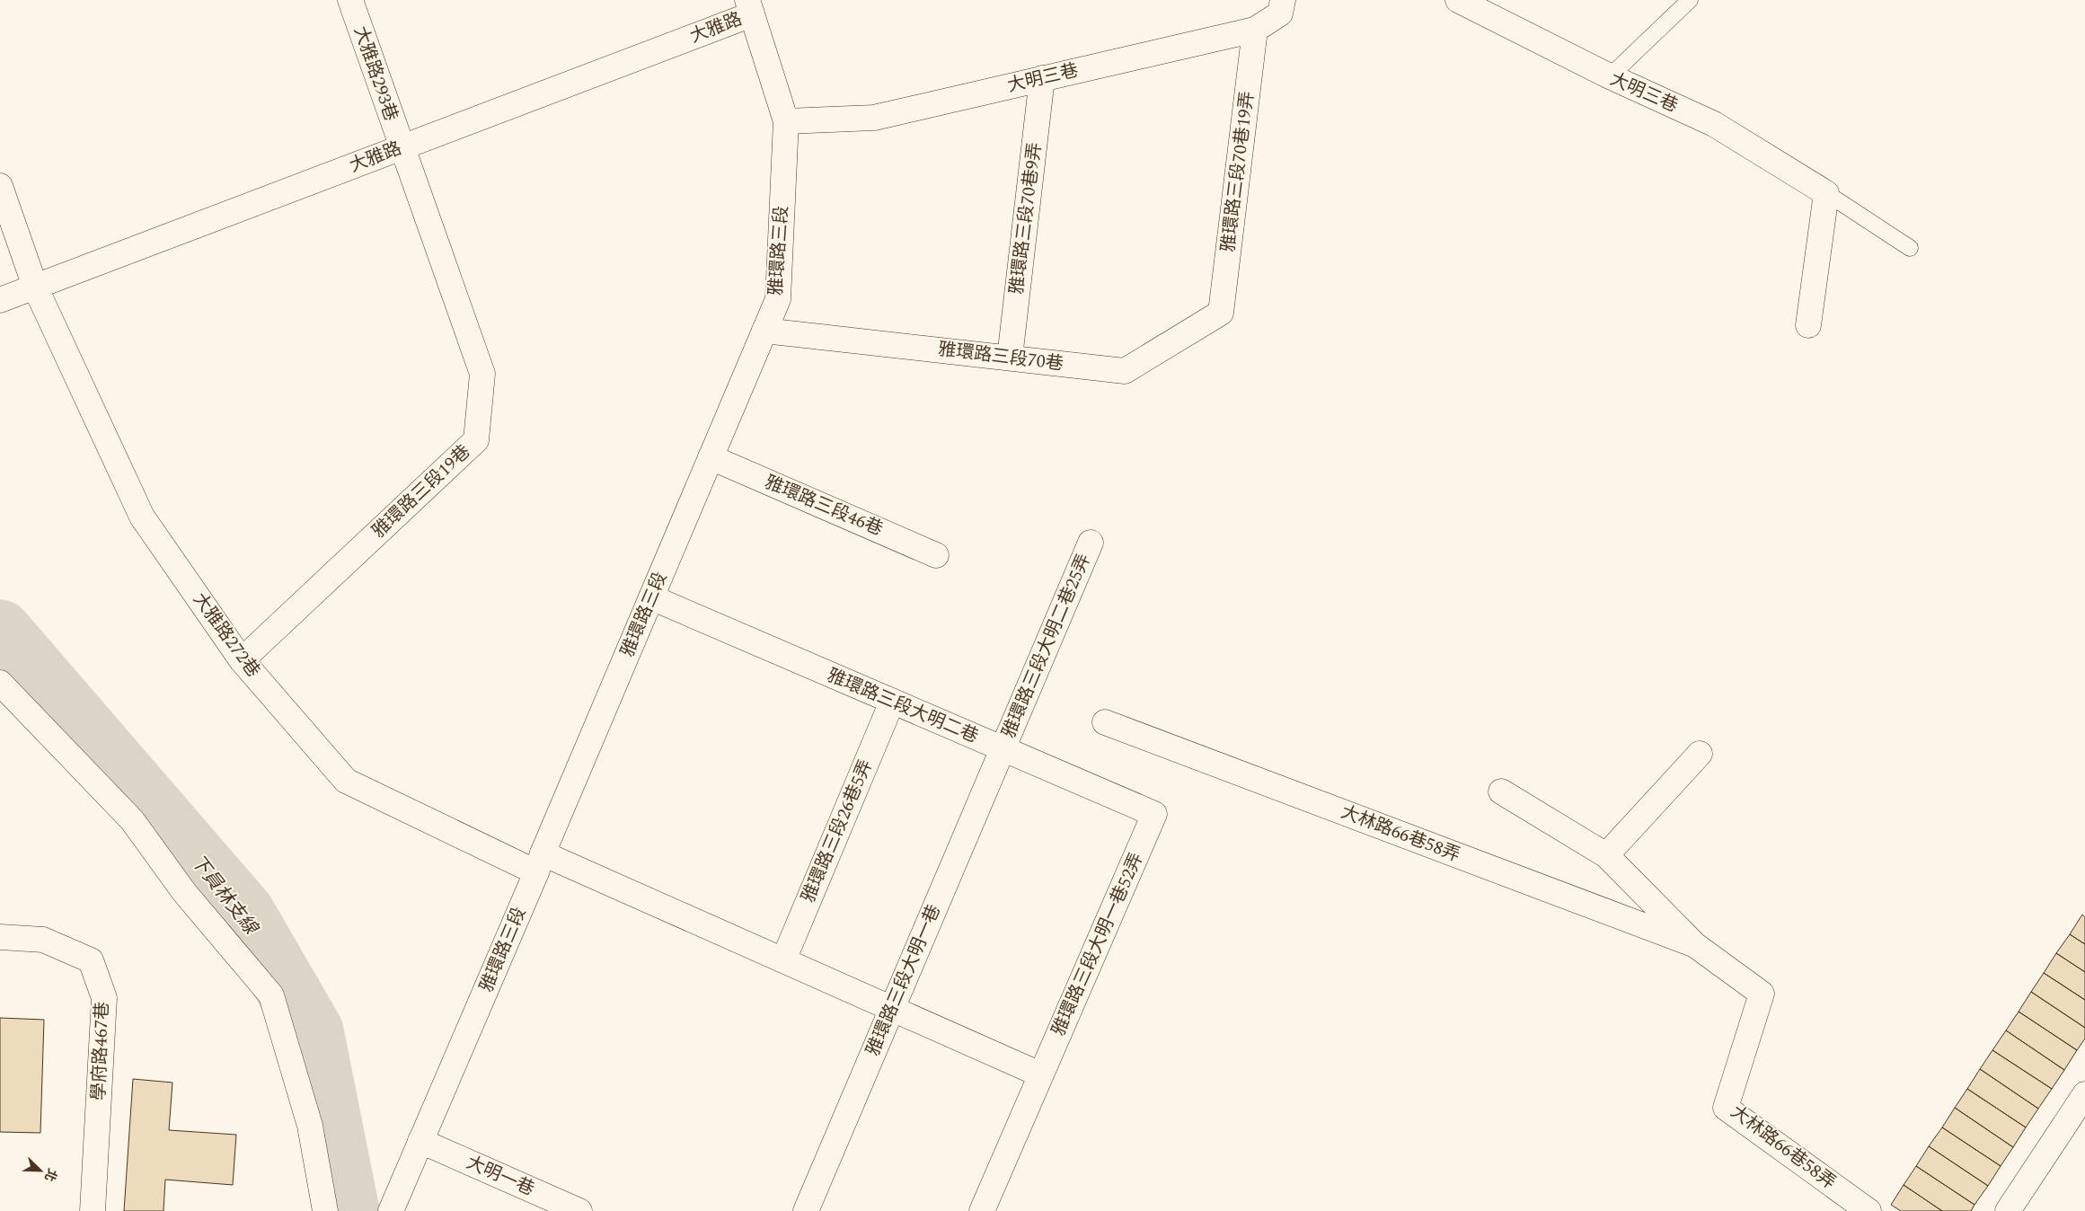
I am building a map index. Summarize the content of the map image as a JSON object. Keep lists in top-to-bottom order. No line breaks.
{"streets":{"street":["大雅路","大雅路293巷","大明三巷","雅環路三段70巷19弄","雅環路三段70巷9弄","雅環路三段","雅環路三段70巷","雅環路三段19巷","雅環路三段46巷","大雅路272巷","雅環路三段大明二巷25弄","雅環路三段大明二巷","雅環路三段26巷5弄","大林路66巷58弄","雅環路三段大明一巷52弄","雅環路三段大明一巷","學府路467巷","大明一巷"]},"crossings":[["大雅路","大雅路293巷"],["大雅路","雅環路三段"],["大雅路","雅環路三段19巷"],["大雅路","大雅路272巷"],["大雅路293巷","雅環路三段19巷"],["大明三巷","雅環路三段70巷19弄"],["大明三巷","雅環路三段70巷9弄"],["大明三巷","雅環路三段"],["雅環路三段70巷19弄","雅環路三段70巷"],["雅環路三段70巷9弄","雅環路三段70巷"],["雅環路三段","雅環路三段70巷"],["雅環路三段","雅環路三段46巷"],["雅環路三段","大雅路272巷"],["雅環路三段","雅環路三段大明二巷"],["雅環路三段","大明一巷"],["雅環路三段19巷","大雅路272巷"],["雅環路三段大明二巷25弄","雅環路三段大明二巷"],["雅環路三段大明二巷25弄","雅環路三段大明一巷"],["雅環路三段大明二巷","雅環路三段26巷5弄"],["雅環路三段大明二巷","雅環路三段大明一巷52弄"],["雅環路三段大明二巷","雅環路三段大明一巷"]],"water":["下員林支線"],"north":"bottom right"}
